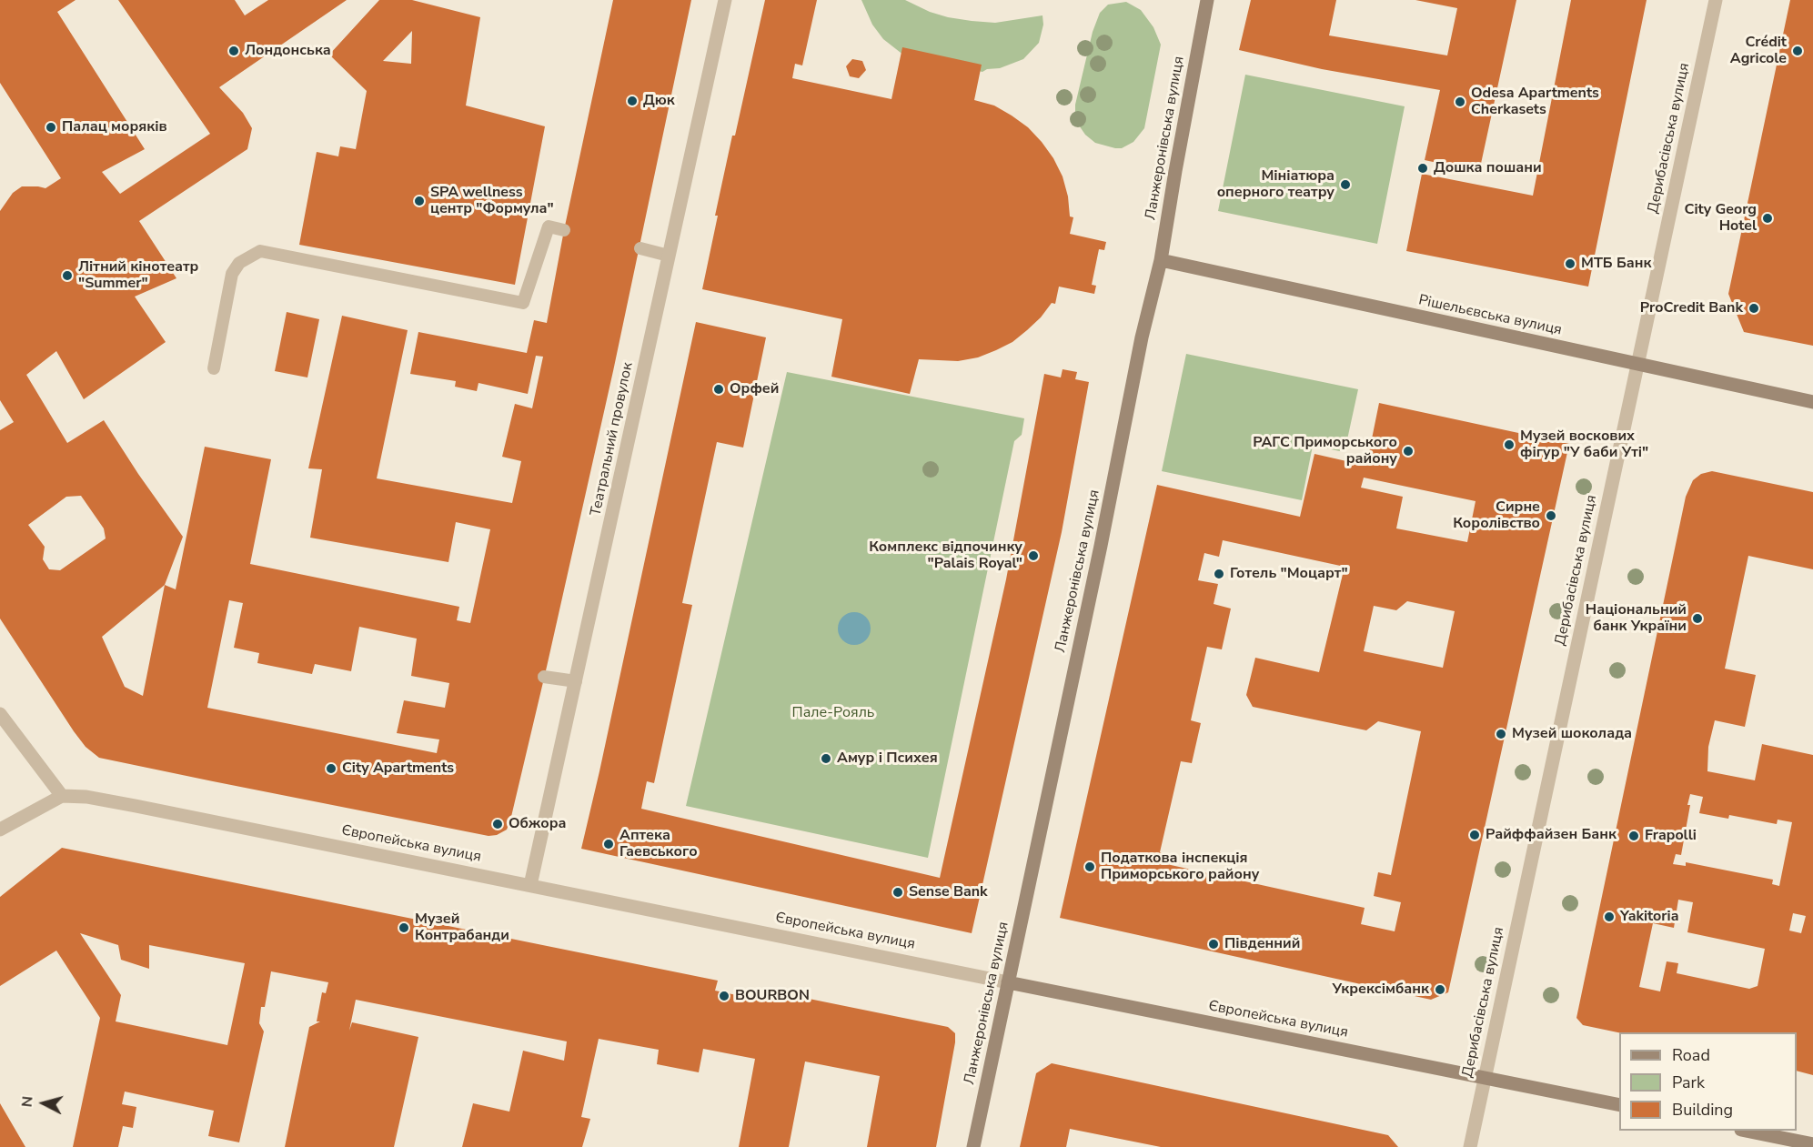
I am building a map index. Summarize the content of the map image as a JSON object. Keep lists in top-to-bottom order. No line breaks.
{"streets":{"street":["Ланжеронівська вулиця","Дерибасівська вулиця","Рішельєвська вулиця","Театральний провулок","Європейська вулиця"]},"crossings":[["Ланжеронівська вулиця","Рішельєвська вулиця"],["Ланжеронівська вулиця","Європейська вулиця"],["Дерибасівська вулиця","Рішельєвська вулиця"],["Дерибасівська вулиця","Європейська вулиця"],["Театральний провулок","Європейська вулиця"]],"parks":["Пале-Рояль"],"places":["Лондонська","Crédit Agricole","Дюк","Odesa Apartments Cherkasets","Палац моряків","Дошка пошани","Мініатюра оперного театру","SPA wellness центр \"Формула\"","City Georg Hotel","МТБ Банк","Літний кінотеатр \"Summer\"","ProCredit Bank","Орфей","Музей воскових фігур \"У баби Уті\"","РАГС Приморського району","Сирне Королiвство","Комплекс відпочинку \"Palais Royal\"","Готель \"Моцарт\"","Національний банк України","Музей шоколада","Амур і Психея","City Apartments","Обжора","Райффайзен Банк","Frapolli","Аптека Гаевського","Податкова інспекція Приморського району","Sense Bank","Yakitoria","Музей Контрабанди","Південний","Укрексімбанк","BOURBON"],"legend":["Road","Park","Building"],"north":"left"}
